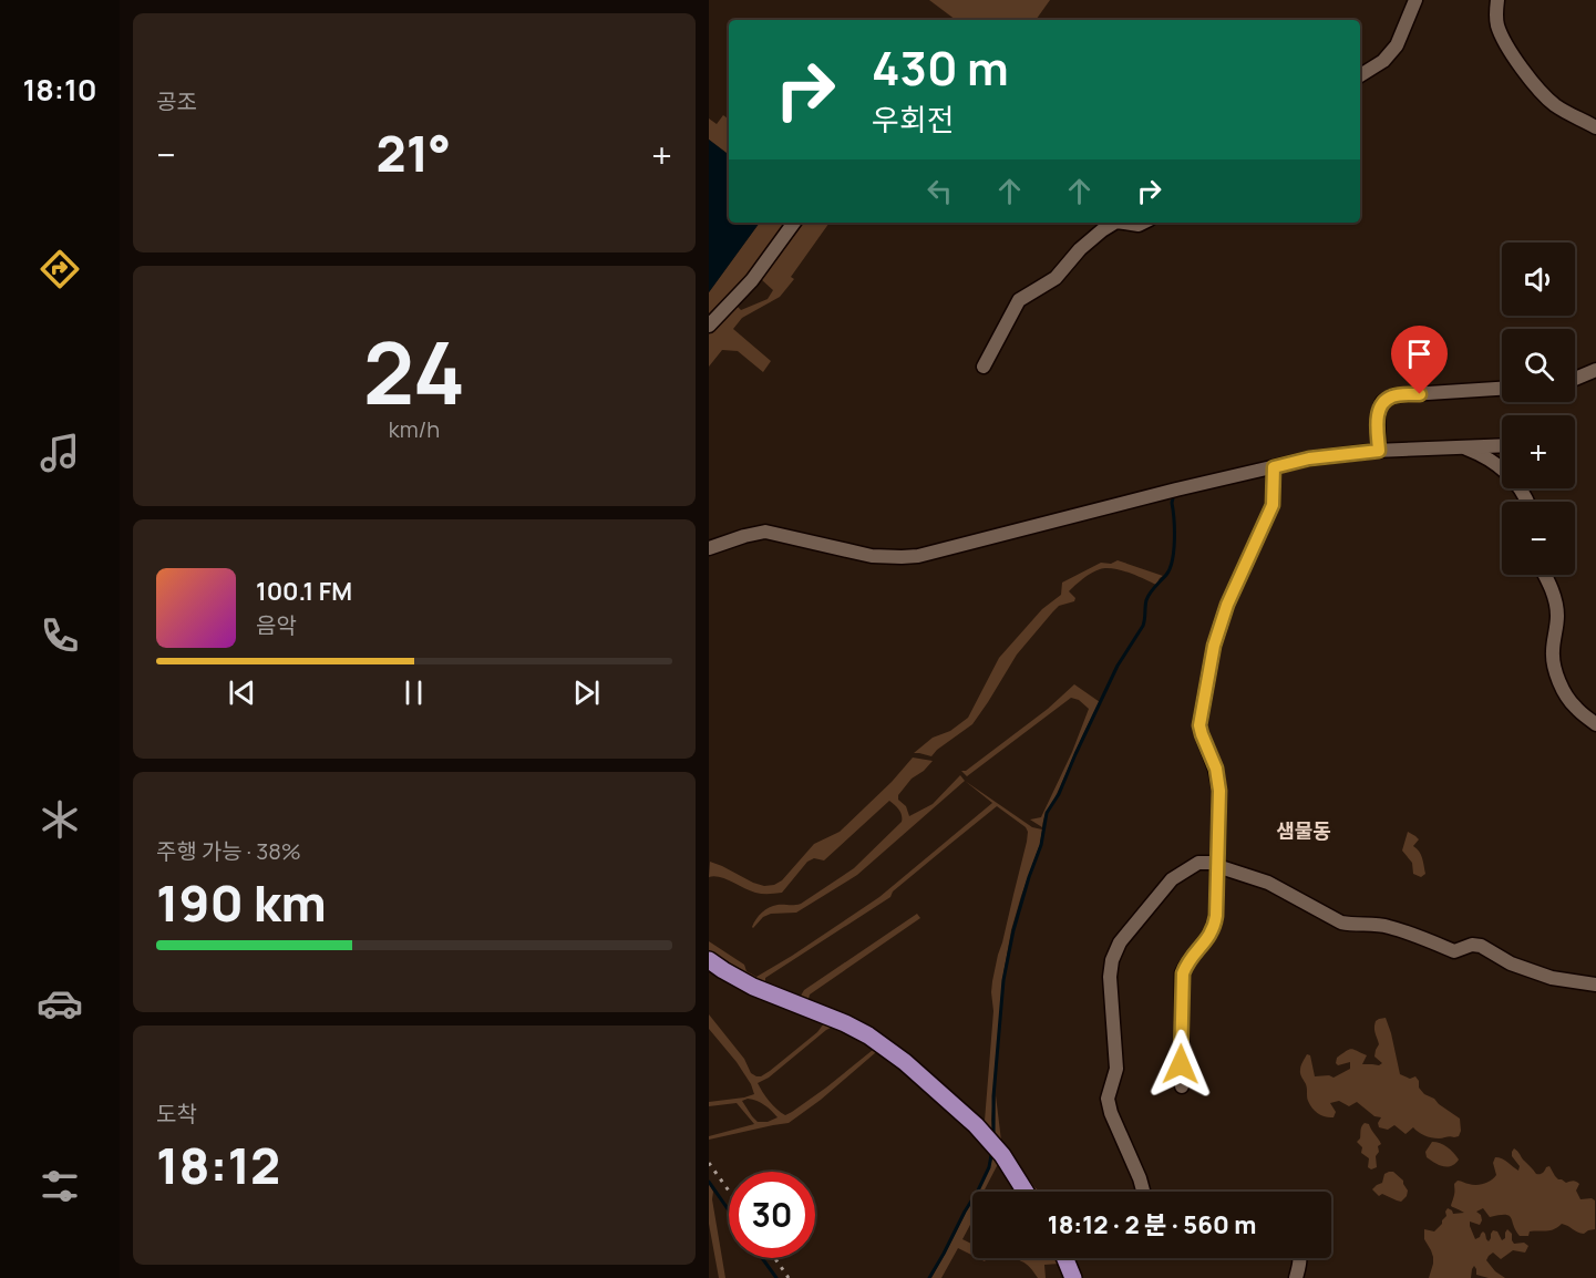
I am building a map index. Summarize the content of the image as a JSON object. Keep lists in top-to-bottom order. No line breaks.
{"districts":["샘물동"],"page":{"tabs":"18:10","tile":["공조",["24","km/h"],["주행 가능 · 38%","190 km"],["도착","18:12"]],"turn":["430 m","우회전"],"heat":["−","21°","+"],"map_buttons":["+","−"],"song":["100.1 FM","음악"],"limit":"30","trip":"18:12 · 2 분 · 560 m"}}
